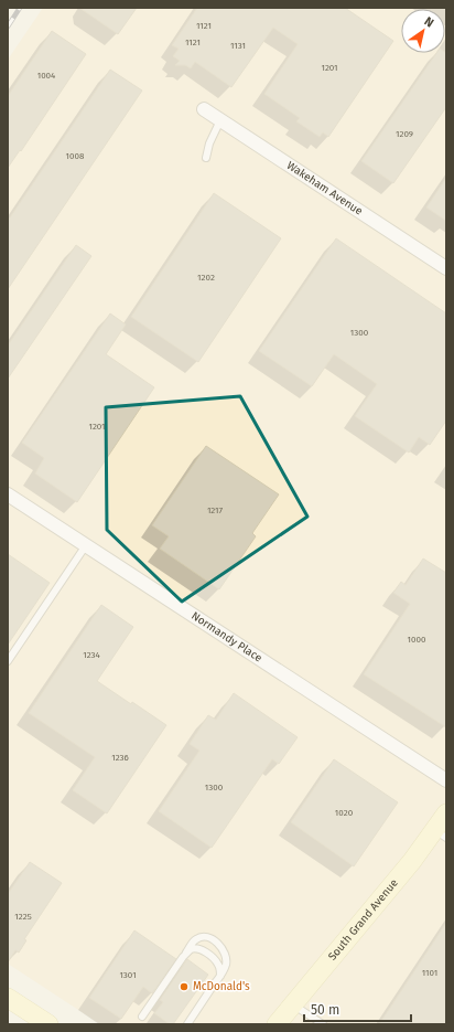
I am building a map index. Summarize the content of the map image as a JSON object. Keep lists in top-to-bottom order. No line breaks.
{"streets":{"main road":["South Grand Avenue"],"street":["Wakeham Avenue","Normandy Place"]},"places":["McDonald's"],"house_numbers":["1121","1121","1131","1201","1004","1209","1008","1202","1300","1201","1217","1000","1234","1236","1300","1020","1225","1101","1301"],"scale_bar":"50 m","north":"top right"}
